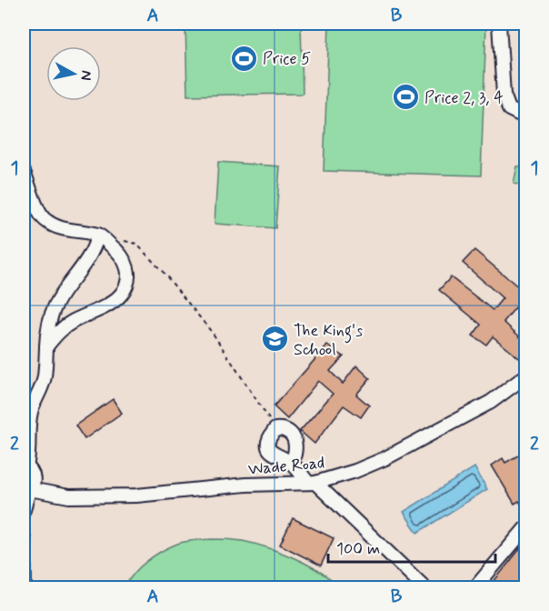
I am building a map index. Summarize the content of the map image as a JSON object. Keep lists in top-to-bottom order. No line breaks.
{"streets":{"street":["Wade Road"]},"places":{"sports":["Price 5","Price 2, 3, 4"],"school or university":["The King's School"]},"scale_bar":"100 m","north":"right","grid":{"columns":["A","B"],"rows":["1","2"]}}
